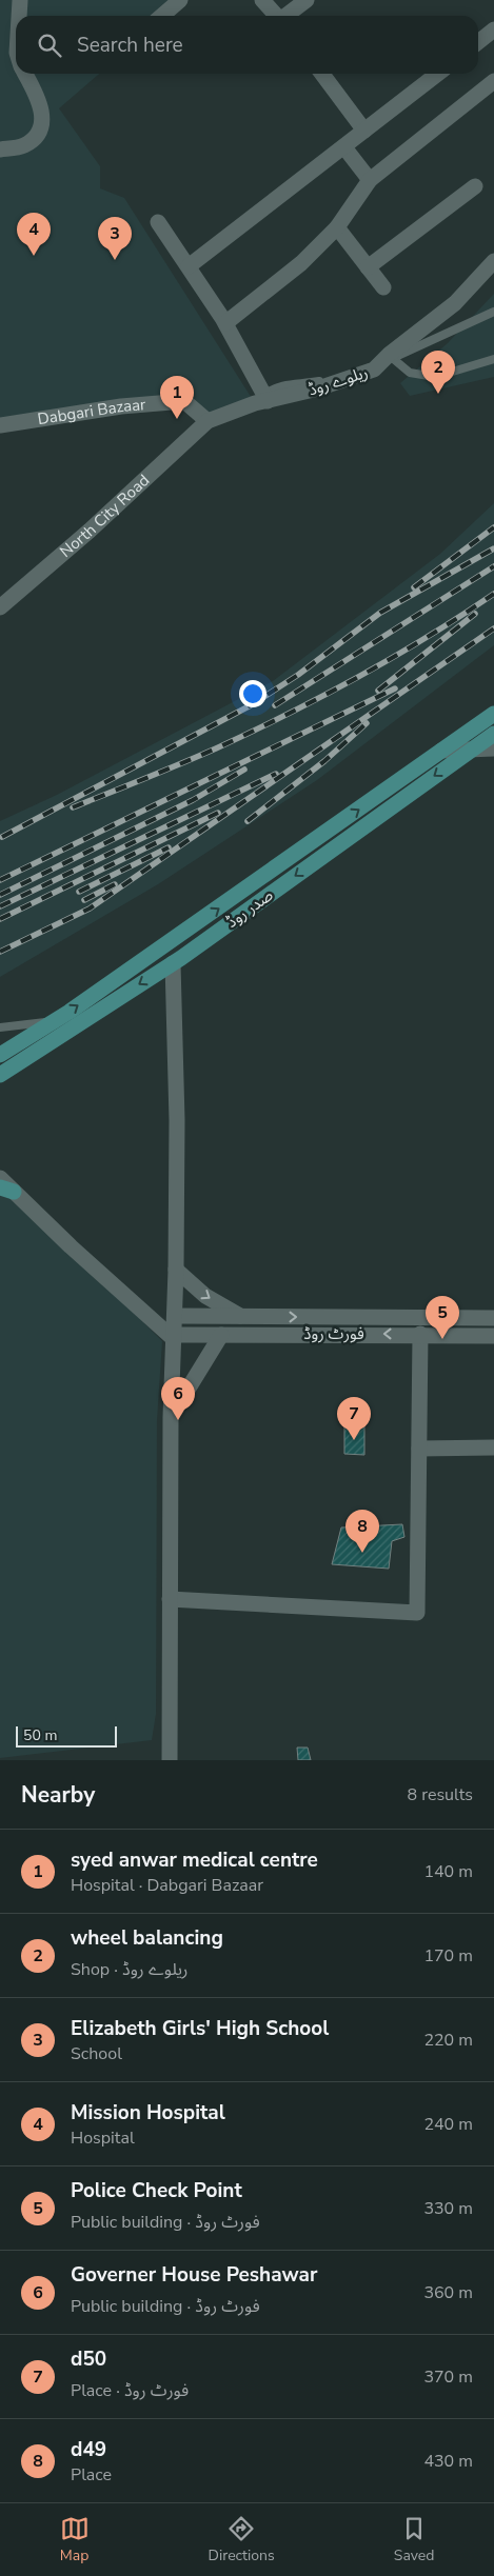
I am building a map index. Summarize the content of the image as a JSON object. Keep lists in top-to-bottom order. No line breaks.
{"streets":{"main road":["صدر روڈ"],"street":["ریلوے روڈ","Dabgari Bazaar","North City Road","فورٹ روڈ"]},"crossings":[["ریلوے روڈ","Dabgari Bazaar"],["ریلوے روڈ","North City Road"],["Dabgari Bazaar","North City Road"]],"scale_bar":"50 m","page":{"search":"Search here","pins":["4","3","2","1","5","6","7","8"],"scale":"50 m","heading":["Nearby","8 results"],"list":[{"mark":"1","name":"syed anwar medical centre","note":"Hospital · Dabgari Bazaar","value":"140 m"},{"mark":"2","name":"wheel balancing","note":"Shop · ریلوے روڈ","value":"170 m"},{"mark":"3","name":"Elizabeth Girls' High School","note":"School","value":"220 m"},{"mark":"4","name":"Mission Hospital","note":"Hospital","value":"240 m"},{"mark":"5","name":"Police Check Point","note":"Public building · فورٹ روڈ","value":"330 m"},{"mark":"6","name":"Governer House Peshawar","note":"Public building · فورٹ روڈ","value":"360 m"},{"mark":"7","name":"d50","note":"Place · فورٹ روڈ","value":"370 m"},{"mark":"8","name":"d49","note":"Place","value":"430 m"}],"nav":["Map","Directions","Saved"]}}
